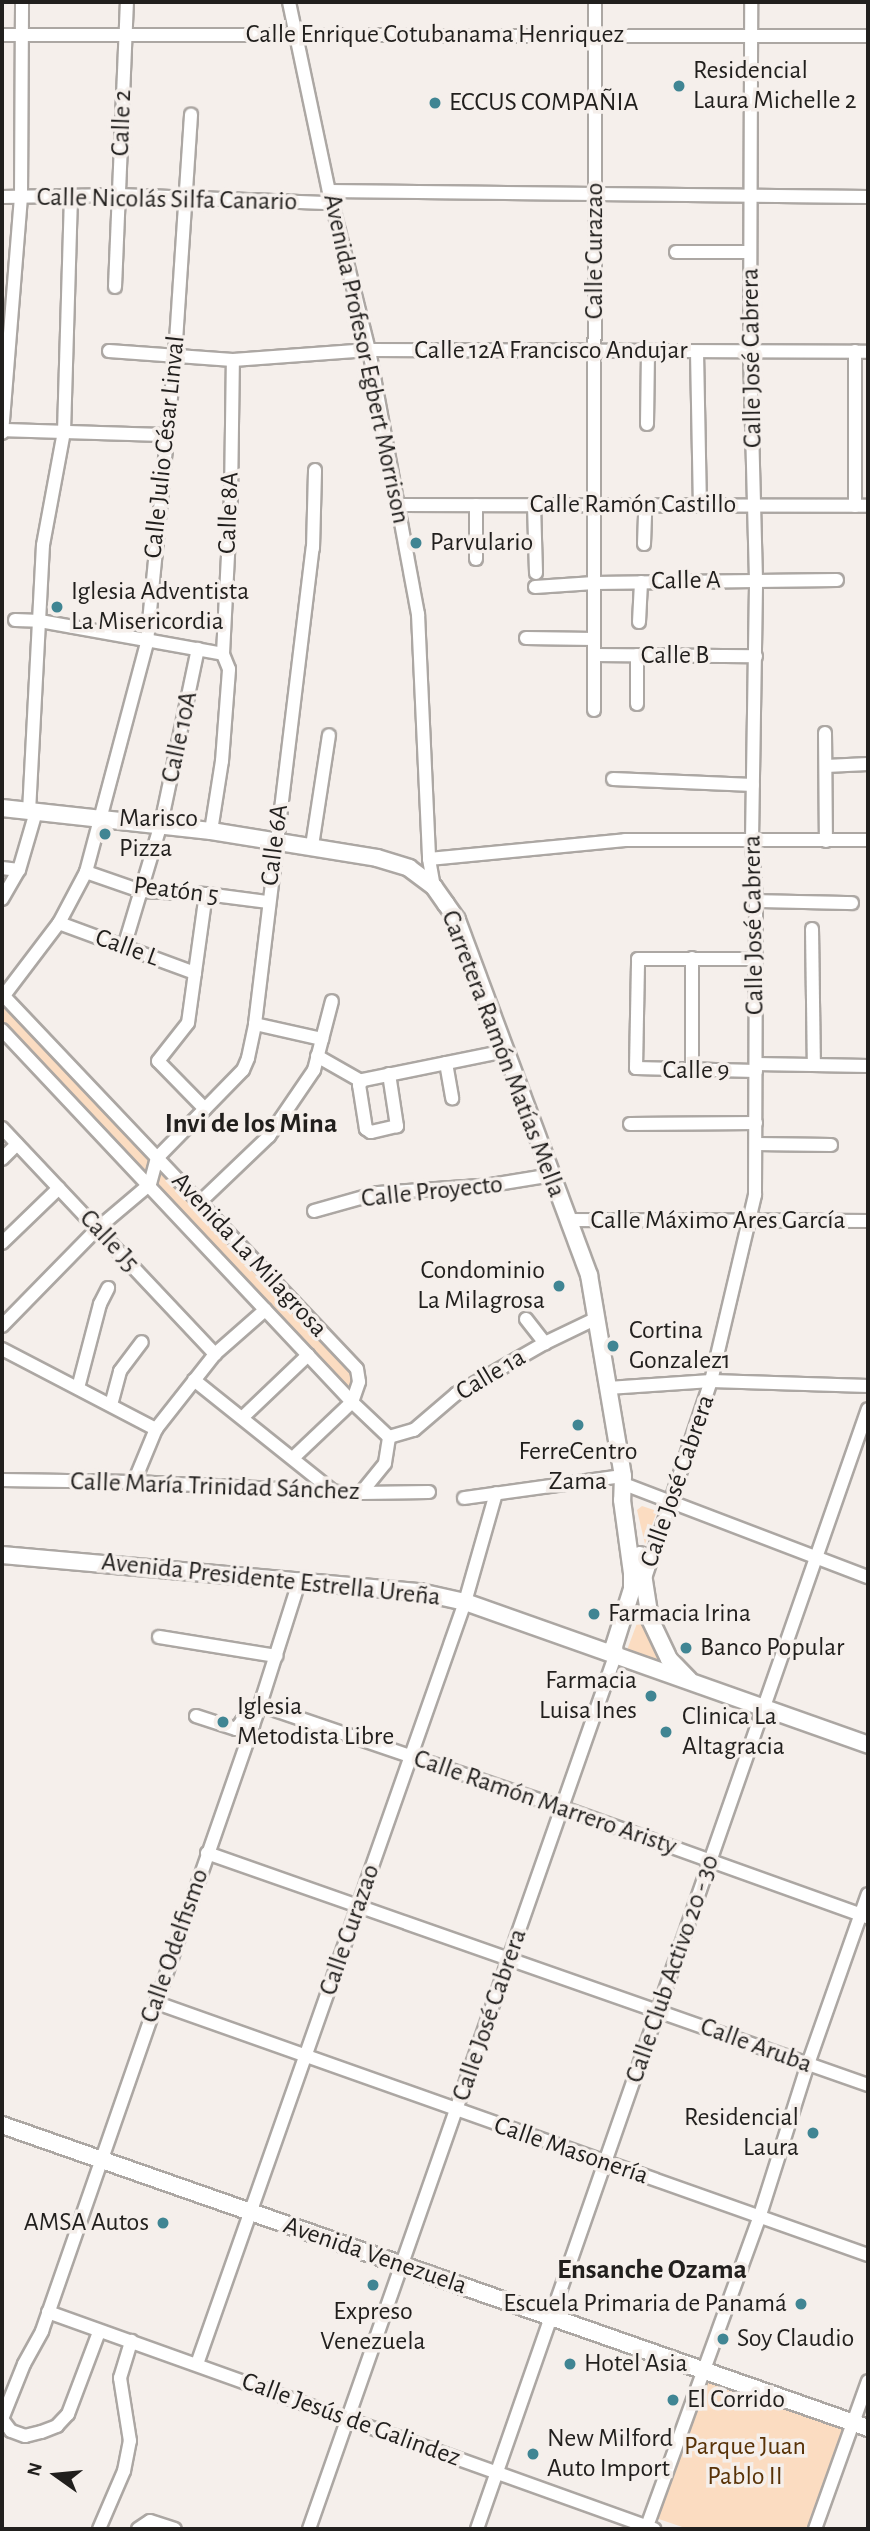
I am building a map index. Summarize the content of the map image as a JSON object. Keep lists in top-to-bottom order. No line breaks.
{"streets":{"main road":["Calle José Cabrera","Carretera Ramón Matías Mella","Avenida Presidente Estrella Ureña","Avenida Venezuela"],"street":["Calle Enrique Cotubanama Henriquez","Calle 2","Calle Nicolás Silfa Canario","Calle Curazao","Calle 12A Francisco Andujar","Avenida Profesor Egbert Morrison","Calle Julio César Linval","Calle Ramón Castillo","Calle 8A","Calle A","Calle B","Calle 10A","Calle 6A","Peatón 5","Calle L","Calle 9","Calle Proyecto","Calle Máximo Ares García","Calle J5","Avenida La Milagrosa","Calle 1a","Calle María Trinidad Sánchez","Calle Ramón Marrero Aristy","Calle Odelfismo","Calle Club Activo 20 - 30","Calle Aruba","Calle Masonería","Calle Jesús de Galindez"]},"crossings":[["Calle Enrique Cotubanama Henriquez","Calle 2"],["Calle Enrique Cotubanama Henriquez","Calle Curazao"],["Calle Enrique Cotubanama Henriquez","Calle José Cabrera"],["Calle Enrique Cotubanama Henriquez","Avenida Profesor Egbert Morrison"],["Calle 2","Calle Nicolás Silfa Canario"],["Calle Nicolás Silfa Canario","Calle Curazao"],["Calle Nicolás Silfa Canario","Calle José Cabrera"],["Calle Nicolás Silfa Canario","Avenida Profesor Egbert Morrison"],["Calle Nicolás Silfa Canario","Calle Julio César Linval"],["Calle Curazao","Calle 12A Francisco Andujar"],["Calle Curazao","Calle Ramón Castillo"],["Calle Curazao","Calle A"],["Calle Curazao","Calle B"],["Calle Curazao","Avenida Presidente Estrella Ureña"],["Calle Curazao","Calle Ramón Marrero Aristy"],["Calle Curazao","Calle Aruba"],["Calle Curazao","Calle Masonería"],["Calle Curazao","Avenida Venezuela"],["Calle Curazao","Calle Jesús de Galindez"],["Calle 12A Francisco Andujar","Calle José Cabrera"],["Calle 12A Francisco Andujar","Avenida Profesor Egbert Morrison"],["Calle 12A Francisco Andujar","Calle Julio César Linval"],["Calle 12A Francisco Andujar","Calle 8A"],["Calle José Cabrera","Calle Ramón Castillo"],["Calle José Cabrera","Calle A"],["Calle José Cabrera","Calle B"],["Calle José Cabrera","Carretera Ramón Matías Mella"],["Calle José Cabrera","Calle 9"],["Calle José Cabrera","Calle Máximo Ares García"],["Calle José Cabrera","Avenida Presidente Estrella Ureña"],["Calle José Cabrera","Calle Ramón Marrero Aristy"],["Calle José Cabrera","Calle Aruba"],["Calle José Cabrera","Calle Masonería"],["Calle José Cabrera","Avenida Venezuela"],["Calle José Cabrera","Calle Jesús de Galindez"],["Avenida Profesor Egbert Morrison","Calle Ramón Castillo"],["Avenida Profesor Egbert Morrison","Carretera Ramón Matías Mella"],["Calle Julio César Linval","Peatón 5"],["Calle Julio César Linval","Calle L"],["Calle Julio César Linval","Carretera Ramón Matías Mella"],["Calle Julio César Linval","Avenida La Milagrosa"],["Calle 8A","Carretera Ramón Matías Mella"],["Calle 10A","Peatón 5"],["Calle 10A","Calle L"],["Calle 10A","Carretera Ramón Matías Mella"],["Calle 6A","Peatón 5"],["Calle 6A","Carretera Ramón Matías Mella"],["Calle 6A","Avenida La Milagrosa"],["Carretera Ramón Matías Mella","Calle Proyecto"],["Carretera Ramón Matías Mella","Calle Máximo Ares García"],["Carretera Ramón Matías Mella","Calle 1a"],["Carretera Ramón Matías Mella","Avenida Presidente Estrella Ureña"],["Avenida La Milagrosa","Calle 1a"],["Avenida Presidente Estrella Ureña","Calle Odelfismo"],["Avenida Presidente Estrella Ureña","Calle Club Activo 20 - 30"],["Calle Ramón Marrero Aristy","Calle Odelfismo"],["Calle Ramón Marrero Aristy","Calle Club Activo 20 - 30"],["Calle Odelfismo","Calle Aruba"],["Calle Odelfismo","Calle Masonería"],["Calle Odelfismo","Avenida Venezuela"],["Calle Odelfismo","Calle Jesús de Galindez"],["Calle Club Activo 20 - 30","Calle Aruba"],["Calle Club Activo 20 - 30","Calle Masonería"],["Calle Club Activo 20 - 30","Avenida Venezuela"],["Calle Club Activo 20 - 30","Calle Jesús de Galindez"]],"districts":["Invi de los Mina","Ensanche Ozama"],"parks":["Parque Juan Pablo II"],"places":["Residencial Laura Michelle 2","ECCUS COMPAÑIA","Parvulario","Iglesia Adventista La Misericordia","Marisco Pizza","Condominio La Milagrosa","Cortina Gonzalez1","FerreCentro Zama","Farmacia Irina","Banco Popular","Farmacia Luisa Ines","Iglesia Metodista Libre","Clinica La Altagracia","Residencial Laura","AMSA Autos","Expreso Venezuela","Escuela Primaria de Panamá","Soy Claudio","Hotel Asia","El Corrido","New Milford Auto Import"],"north":"left"}
